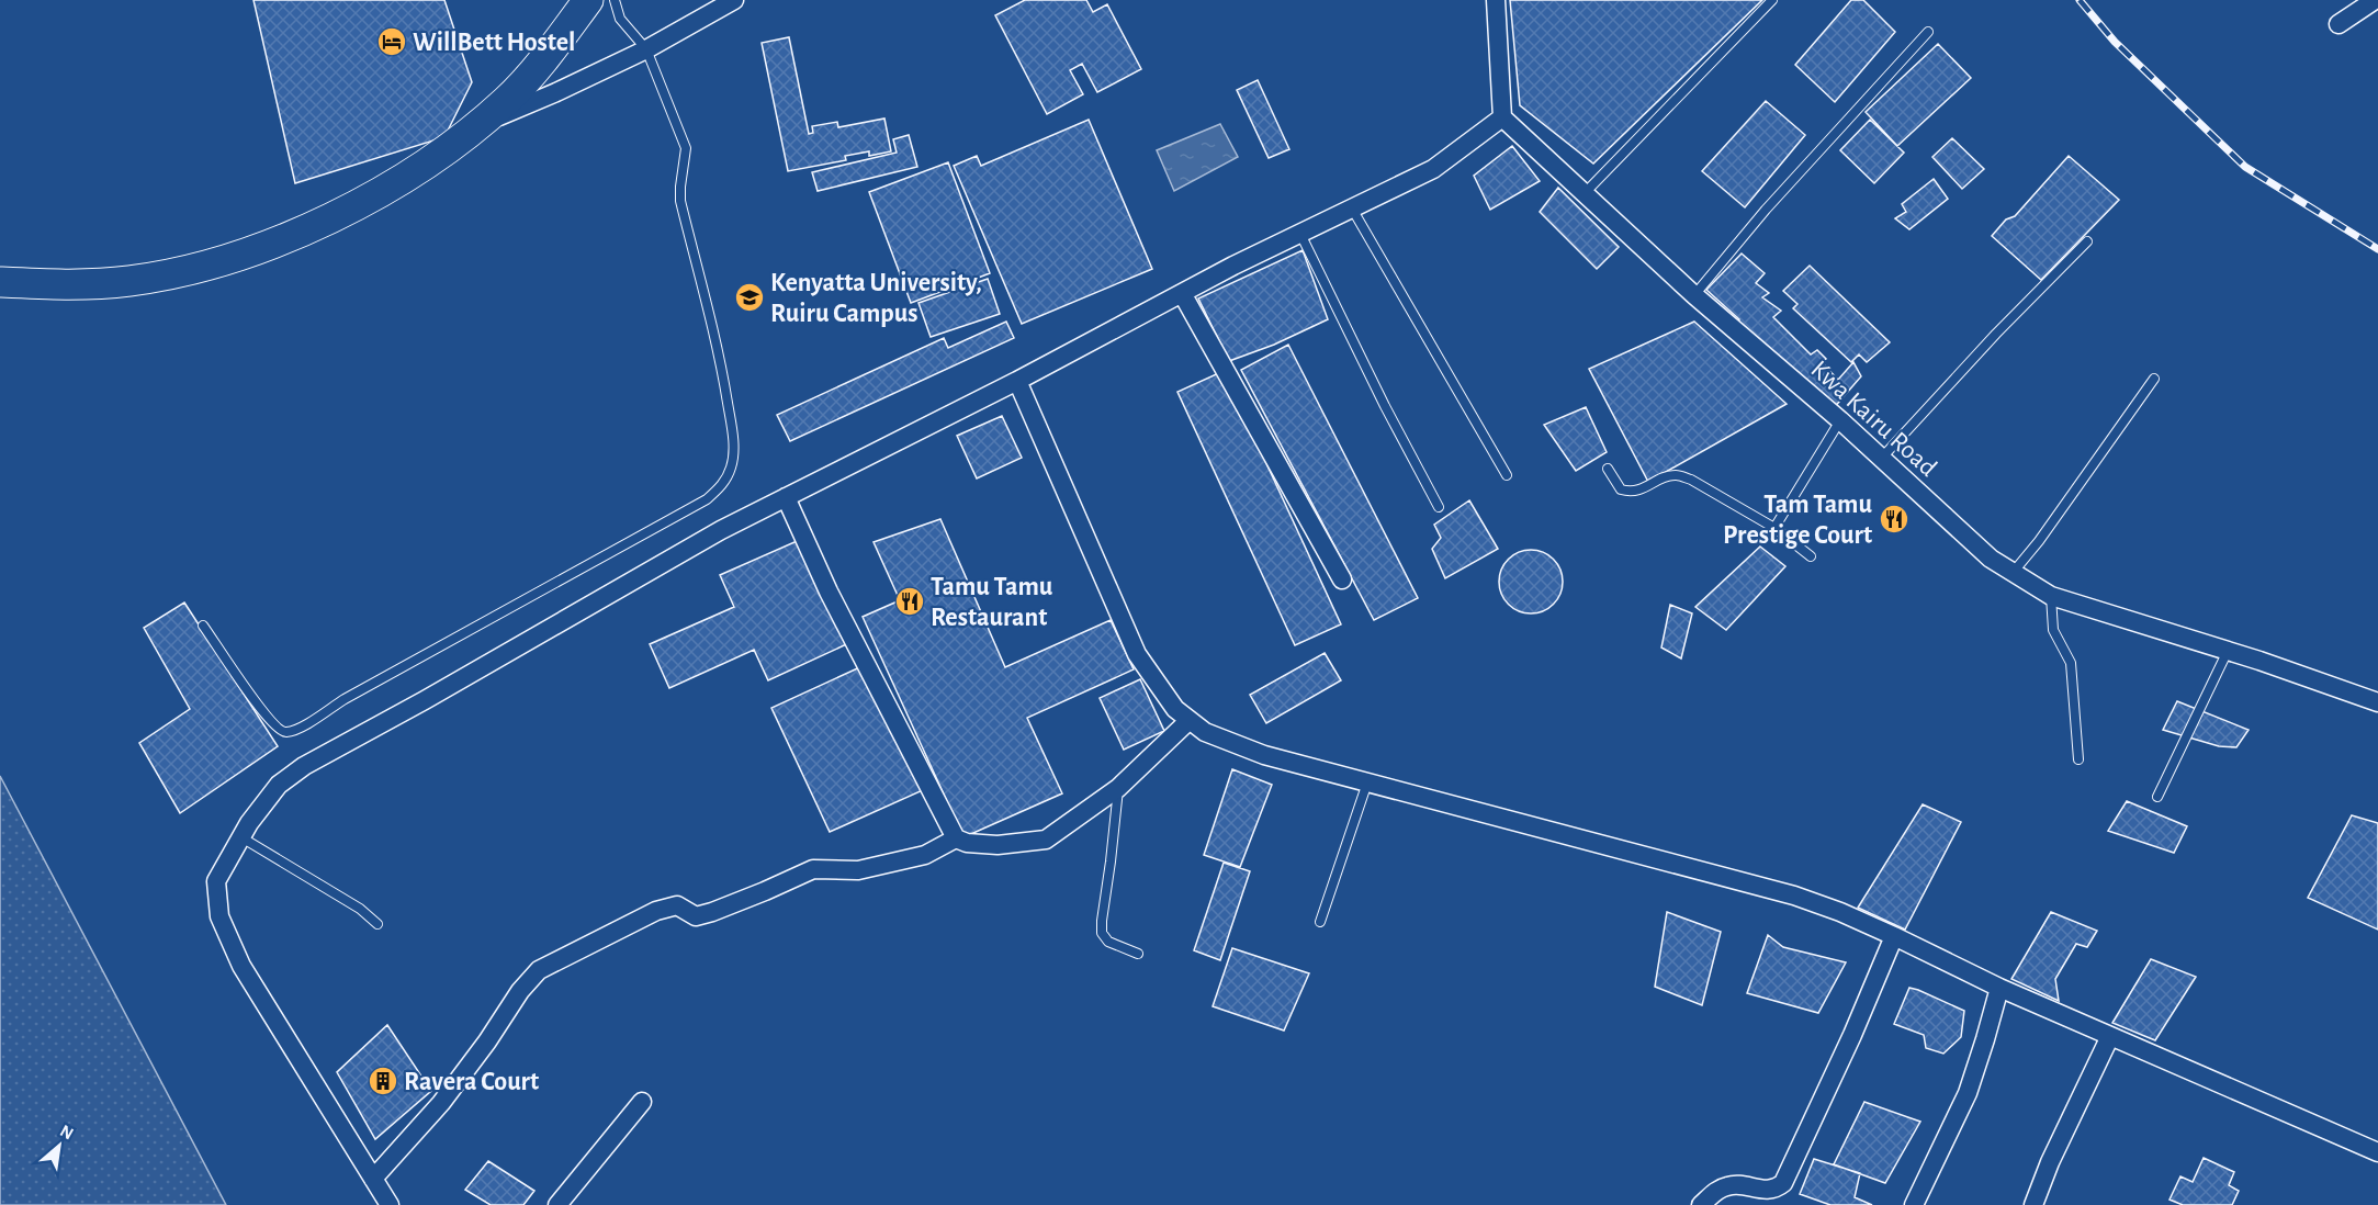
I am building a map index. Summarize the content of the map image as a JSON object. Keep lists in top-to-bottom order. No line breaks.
{"streets":{"street":["Kwa Kairu Road"]},"places":{"hotel":["WillBett Hostel"],"school or university":["Kenyatta University, Ruiru Campus"],"restaurant":["Tam Tamu Prestige Court","Tamu Tamu Restaurant"],"building":["Ravera Court"]},"north":"top right"}
